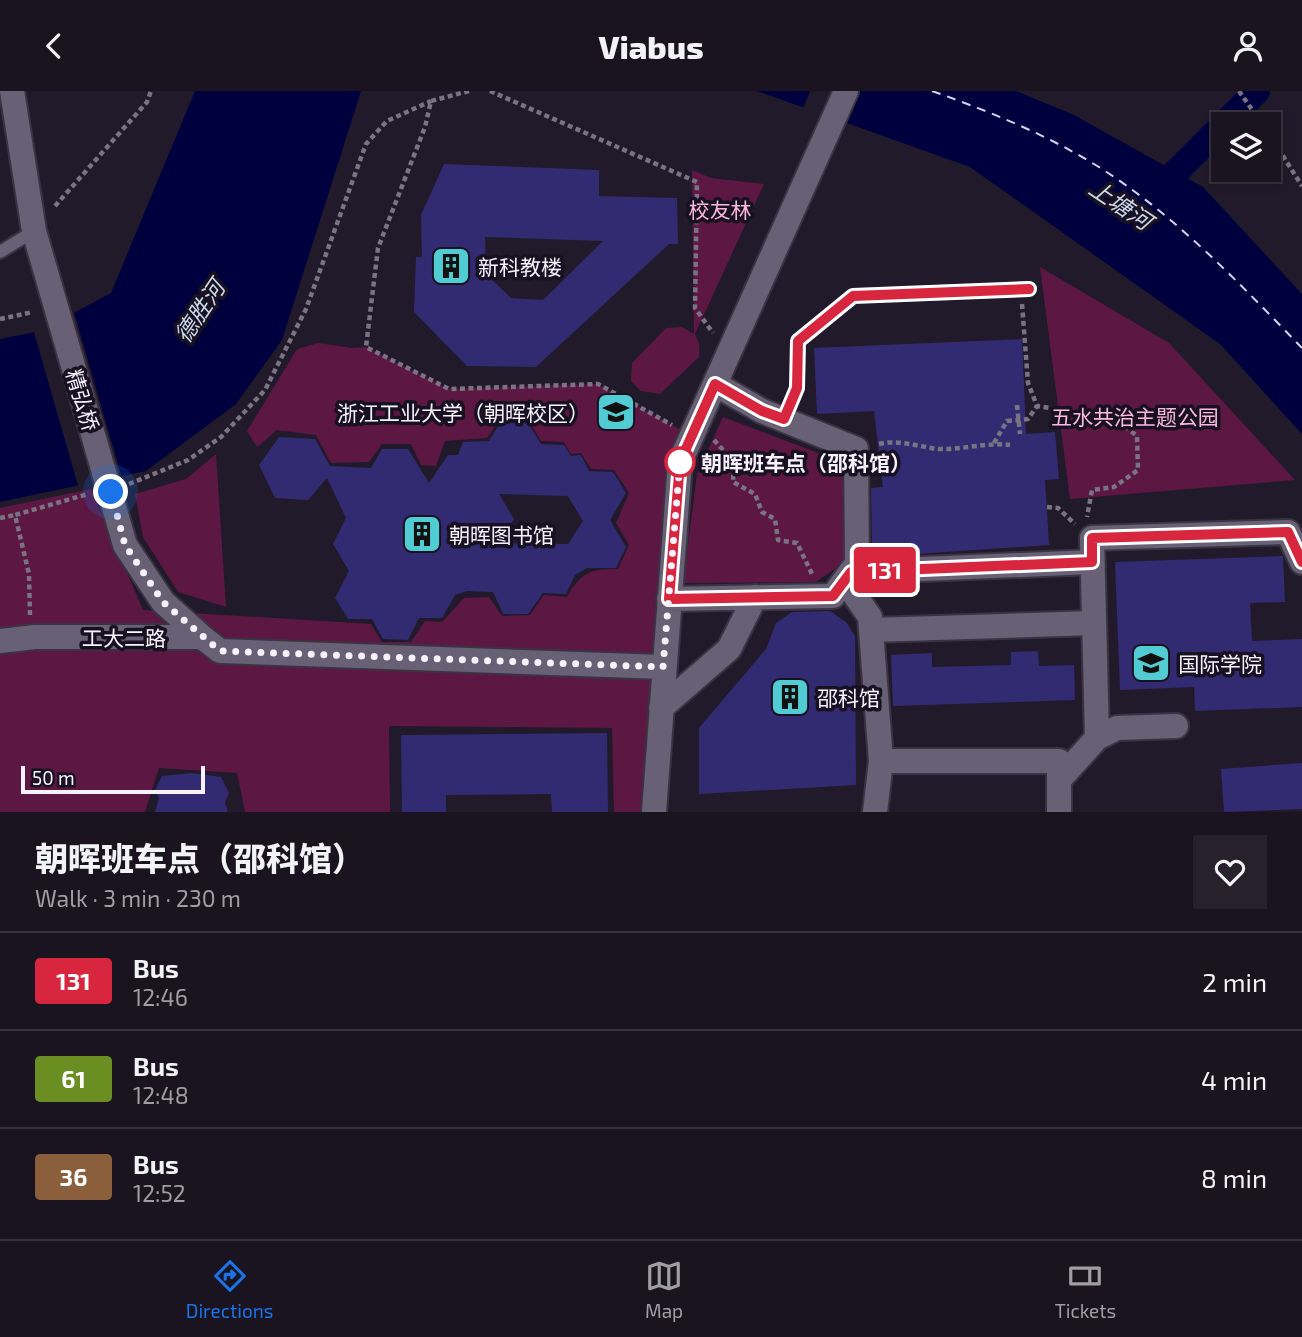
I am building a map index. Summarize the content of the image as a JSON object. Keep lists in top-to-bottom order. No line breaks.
{"streets":{"street":["精弘桥","工大二路"]},"crossings":[["精弘桥","工大二路"]],"water":["上塘河","德胜河"],"parks":["校友林","五水共治主题公园"],"places":{"building":["新科教楼","朝晖图书馆","邵科馆"],"school or university":["浙江工业大学（朝晖校区）","国际学院"],"other":["朝晖班车点（邵科馆）"]},"lines":["bus line 131"],"scale_bar":"50 m","page":{"header":"Viabus","on_map":"131","scale":"50 m","heading":["朝晖班车点（邵科馆）","Walk · 3 min · 230 m"],"list":[{"mark":"131","name":"Bus","note":"12:46","value":"2 min"},{"mark":"61","name":"Bus","note":"12:48","value":"4 min"},{"mark":"36","name":"Bus","note":"12:52","value":"8 min"}],"tabs":["Directions","Map","Tickets"]}}
